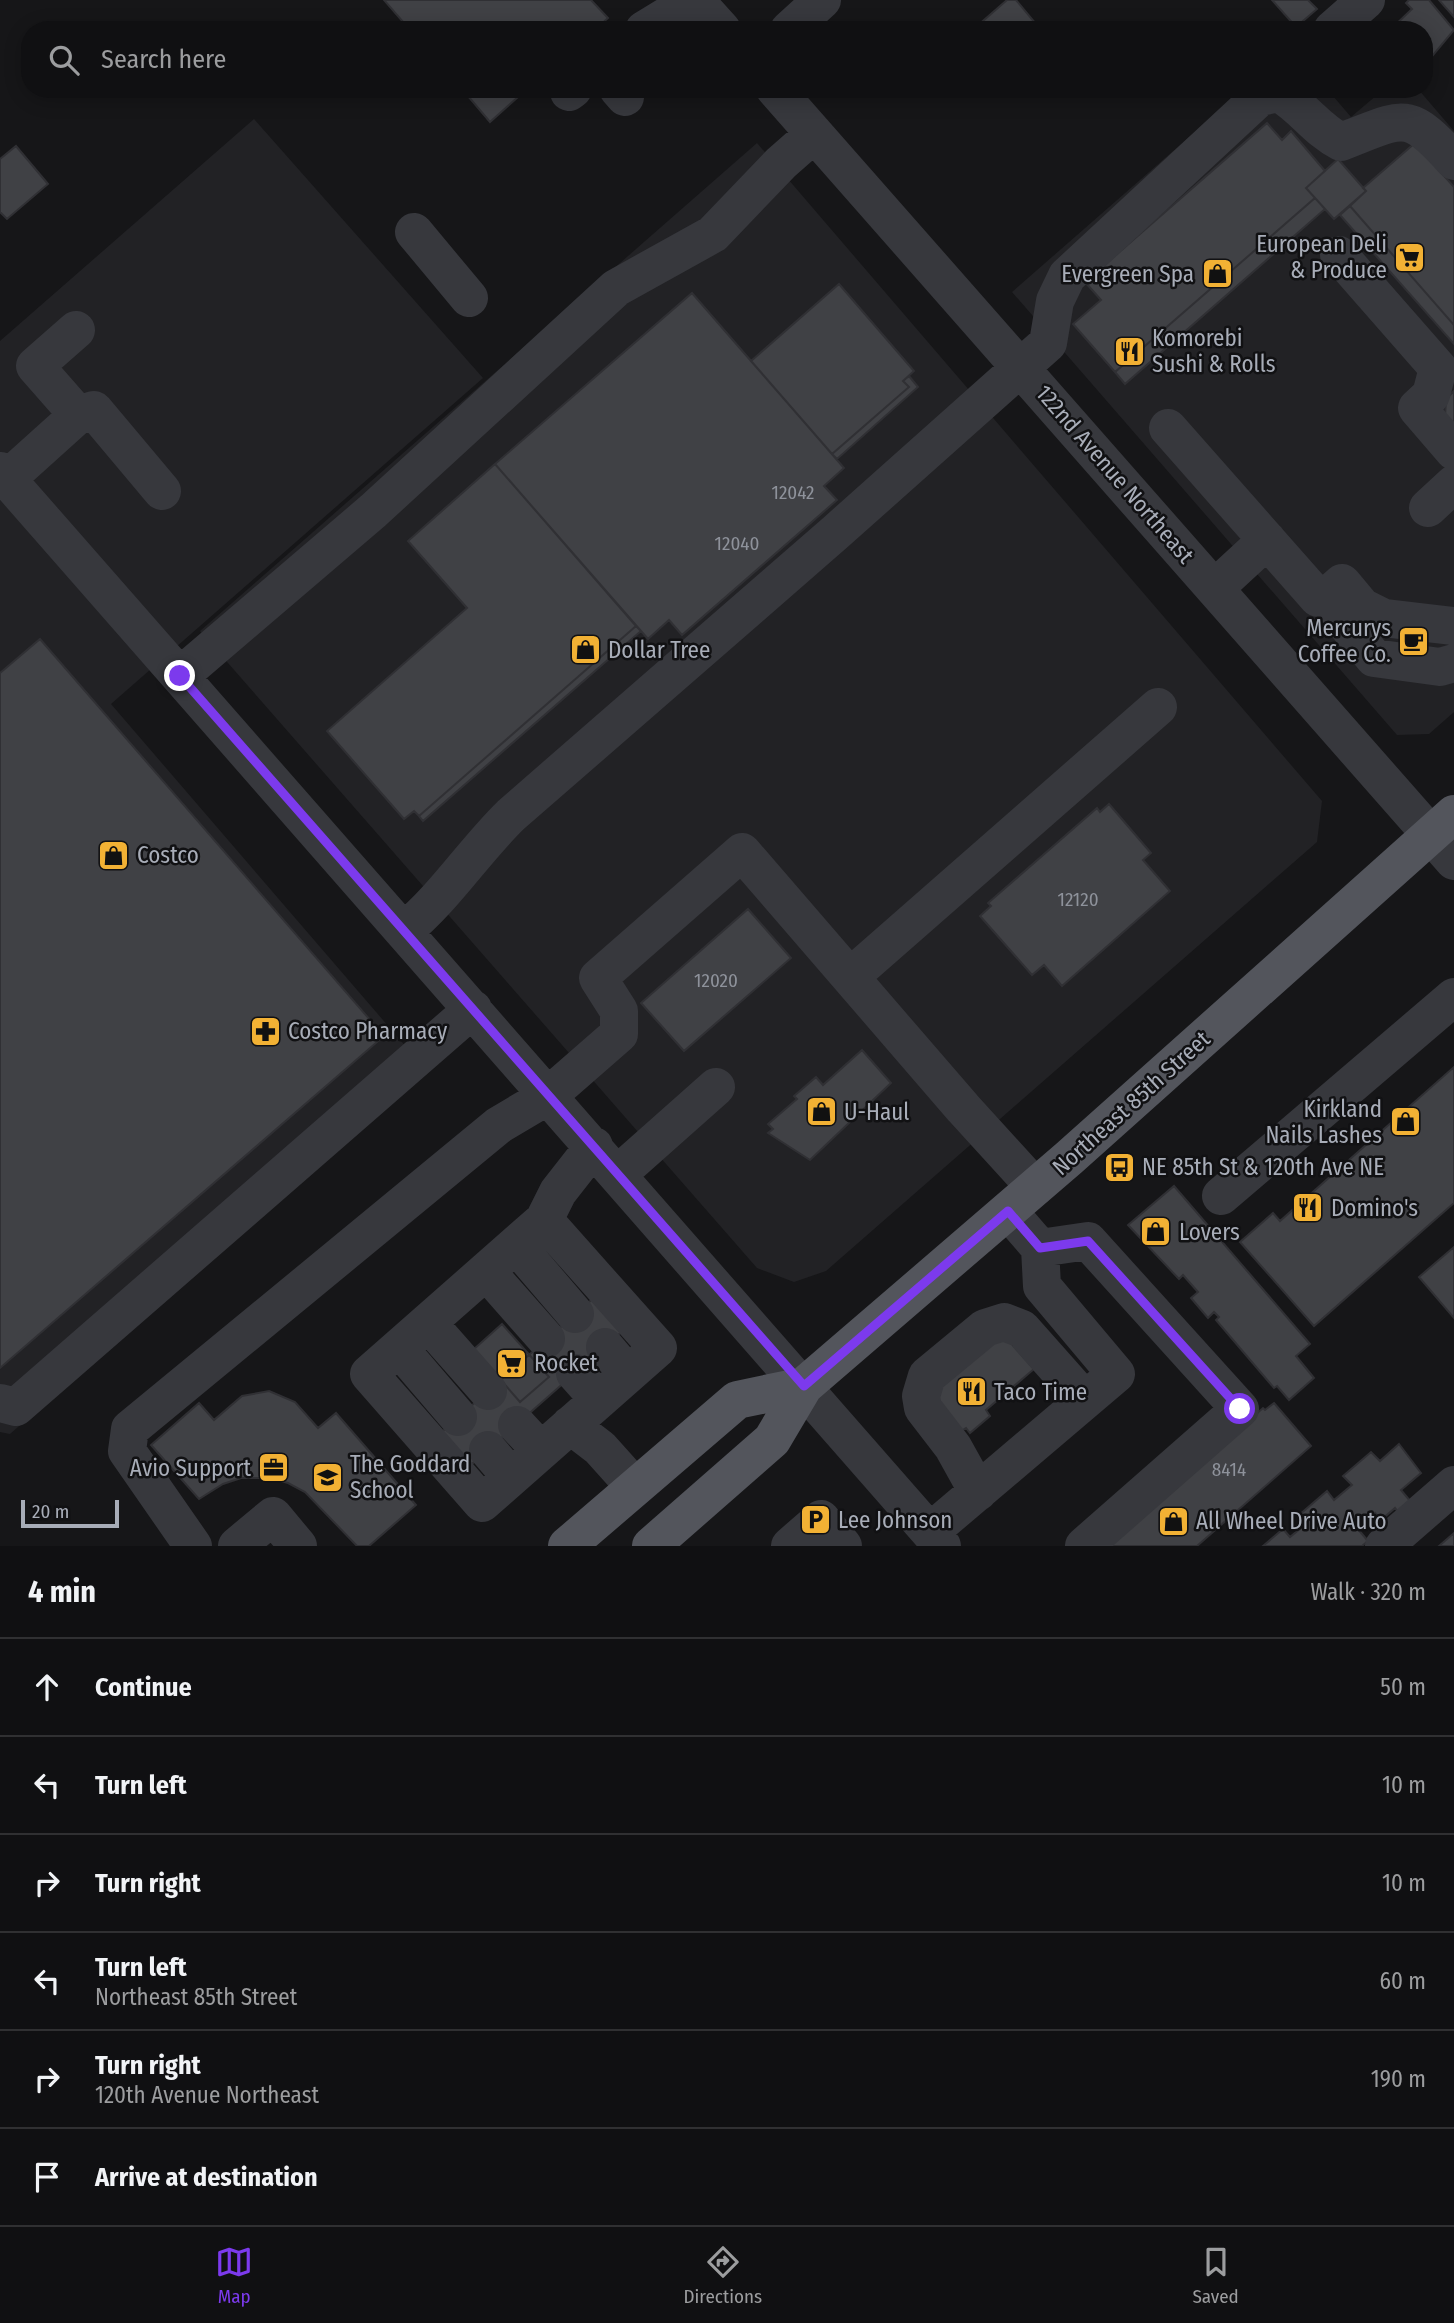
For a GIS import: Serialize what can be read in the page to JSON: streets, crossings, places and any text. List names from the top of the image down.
{
  "streets": {
    "main road": ["Northeast 85th Street"],
    "street": ["122nd Avenue Northeast"]
  },
  "crossings": [
    ["122nd Avenue Northeast", "Northeast 85th Street"]
  ],
  "places": {
    "supermarket": ["European Deli & Produce", "Rocket"],
    "shop": [
      "Evergreen Spa",
      "Dollar Tree",
      "Costco",
      "U-Haul",
      "Kirkland Nails Lashes",
      "Lovers",
      "All Wheel Drive Auto"
    ],
    "restaurant": ["Komorebi Sushi & Rolls", "Domino's", "Taco Time"],
    "cafe": ["Mercurys Coffee Co."],
    "pharmacy": ["Costco Pharmacy"],
    "bus stop": ["NE 85th St & 120th Ave NE"],
    "office": ["Avio Support"],
    "school or university": ["The Goddard School"],
    "parking": ["Lee Johnson"]
  },
  "house_numbers": [
    "12042",
    "12040",
    "12120",
    "12020",
    "8414"
  ],
  "scale_bar": "20 m",
  "page": {
    "search": "Search here",
    "scale": "20 m",
    "heading": ["4 min", "Walk · 320 m"],
    "list": [
      ["Continue", "50 m"],
      ["Turn left", "10 m"],
      ["Turn right", "10 m"],
      ["Turn left", "Northeast 85th Street", "60 m"],
      ["Turn right", "120th Avenue Northeast", "190 m"],
      "Arrive at destination"
    ],
    "nav": ["Map", "Directions", "Saved"]
  }
}
